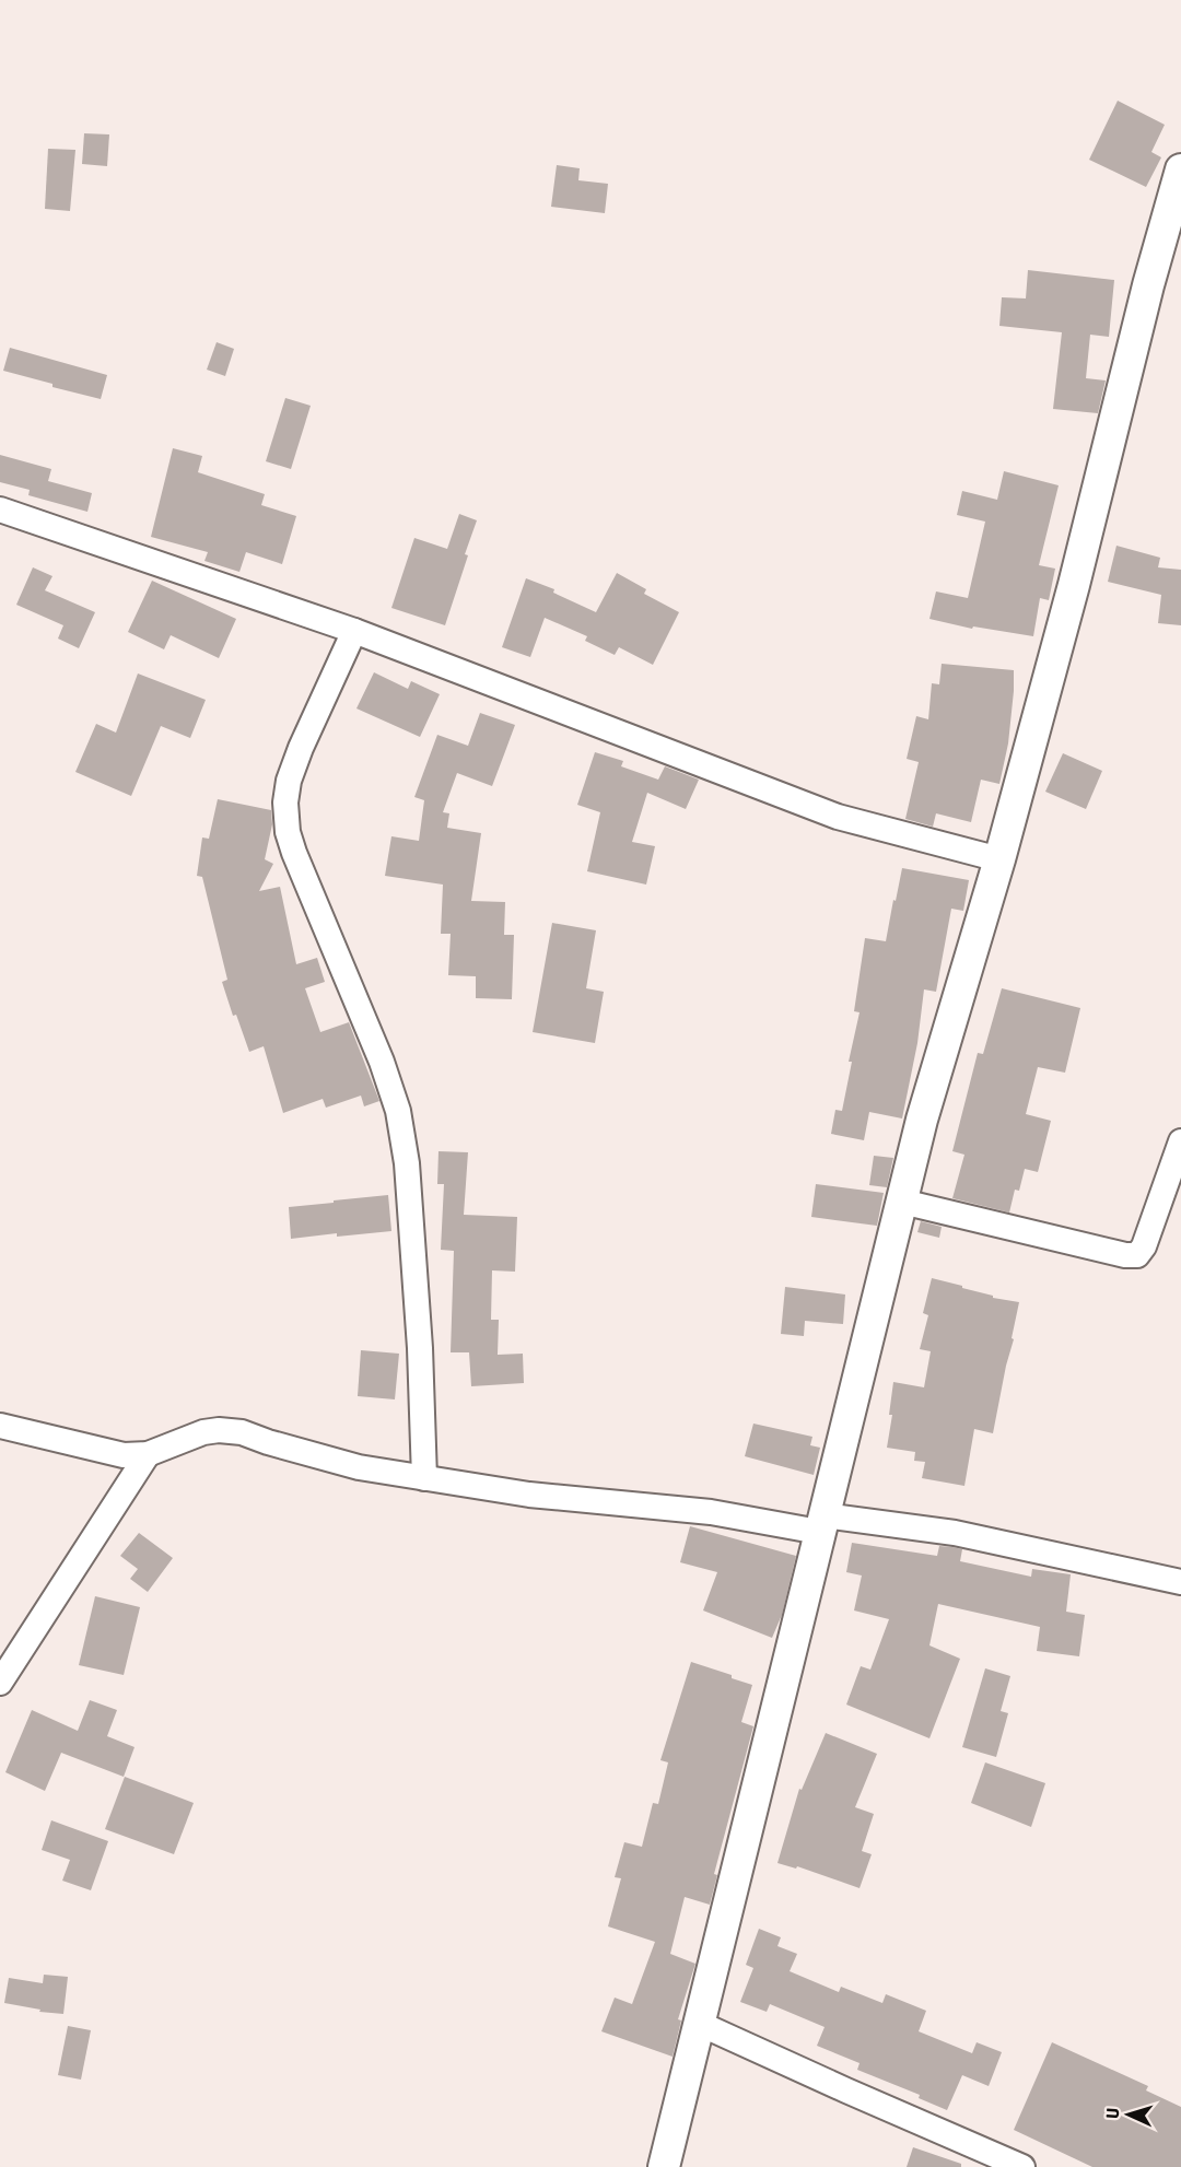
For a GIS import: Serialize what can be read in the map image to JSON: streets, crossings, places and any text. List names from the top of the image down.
{
  "north": "left"
}
